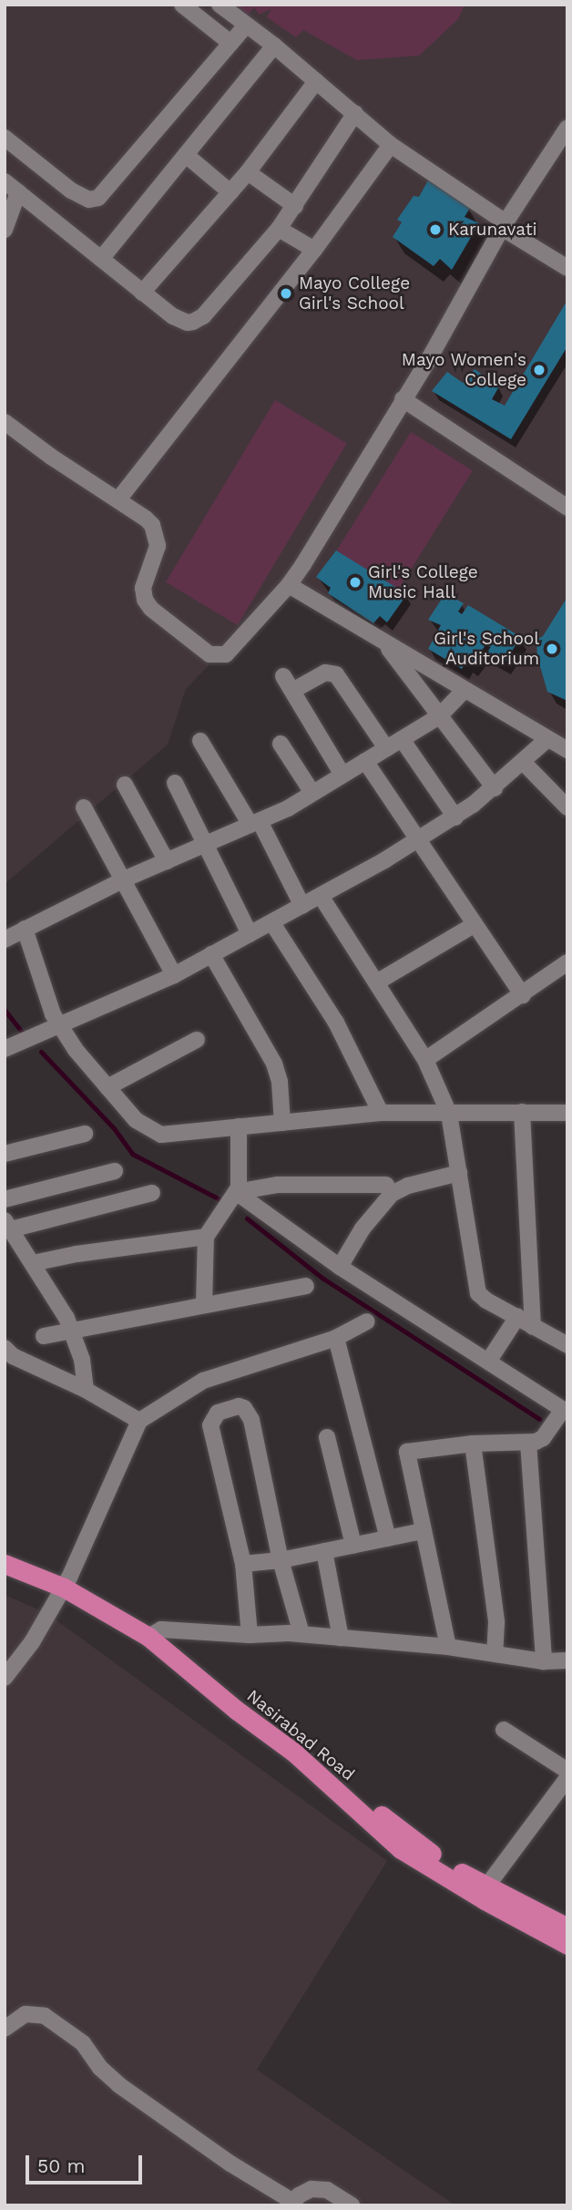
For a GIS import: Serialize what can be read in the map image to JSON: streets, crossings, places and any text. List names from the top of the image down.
{
  "streets": {
    "highway": ["Nasirabad Road"]
  },
  "places": [
    "Karunavati",
    "Mayo College Girl's School",
    "Mayo Women's College",
    "Girl's College Music Hall",
    "Girl's School Auditorium"
  ],
  "scale_bar": "50 m"
}
